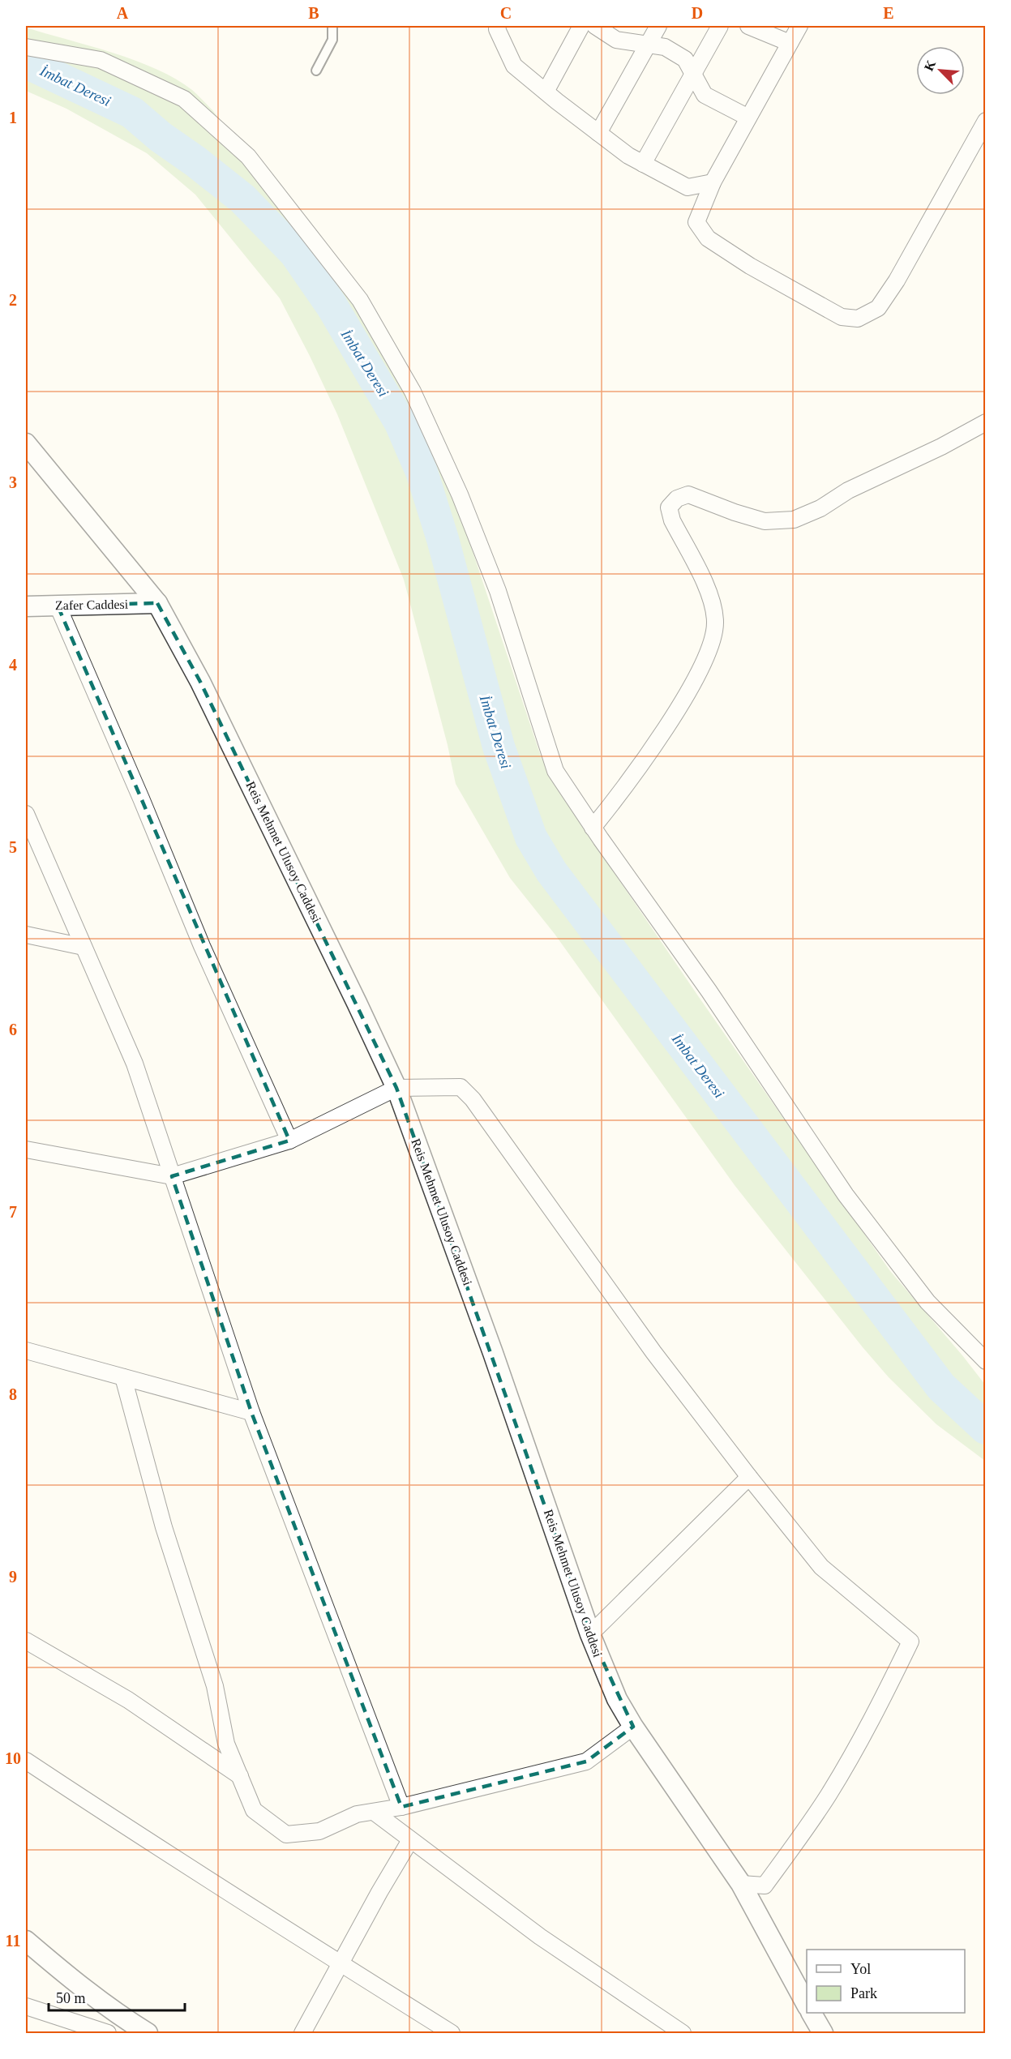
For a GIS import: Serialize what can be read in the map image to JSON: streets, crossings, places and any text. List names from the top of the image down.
{
  "streets": {
    "street": ["Zafer Caddesi", "Reis Mehmet Ulusoy Caddesi"]
  },
  "crossings": [
    ["Zafer Caddesi", "Reis Mehmet Ulusoy Caddesi"]
  ],
  "water": ["İmbat Deresi"],
  "legend": ["Yol", "Park"],
  "scale_bar": "50 m",
  "north": "top left",
  "grid": {
    "columns": [
      "A",
      "B",
      "C",
      "D",
      "E"
    ],
    "rows": [
      "1",
      "2",
      "3",
      "4",
      "5",
      "6",
      "7",
      "8",
      "9",
      "10",
      "11"
    ]
  }
}
